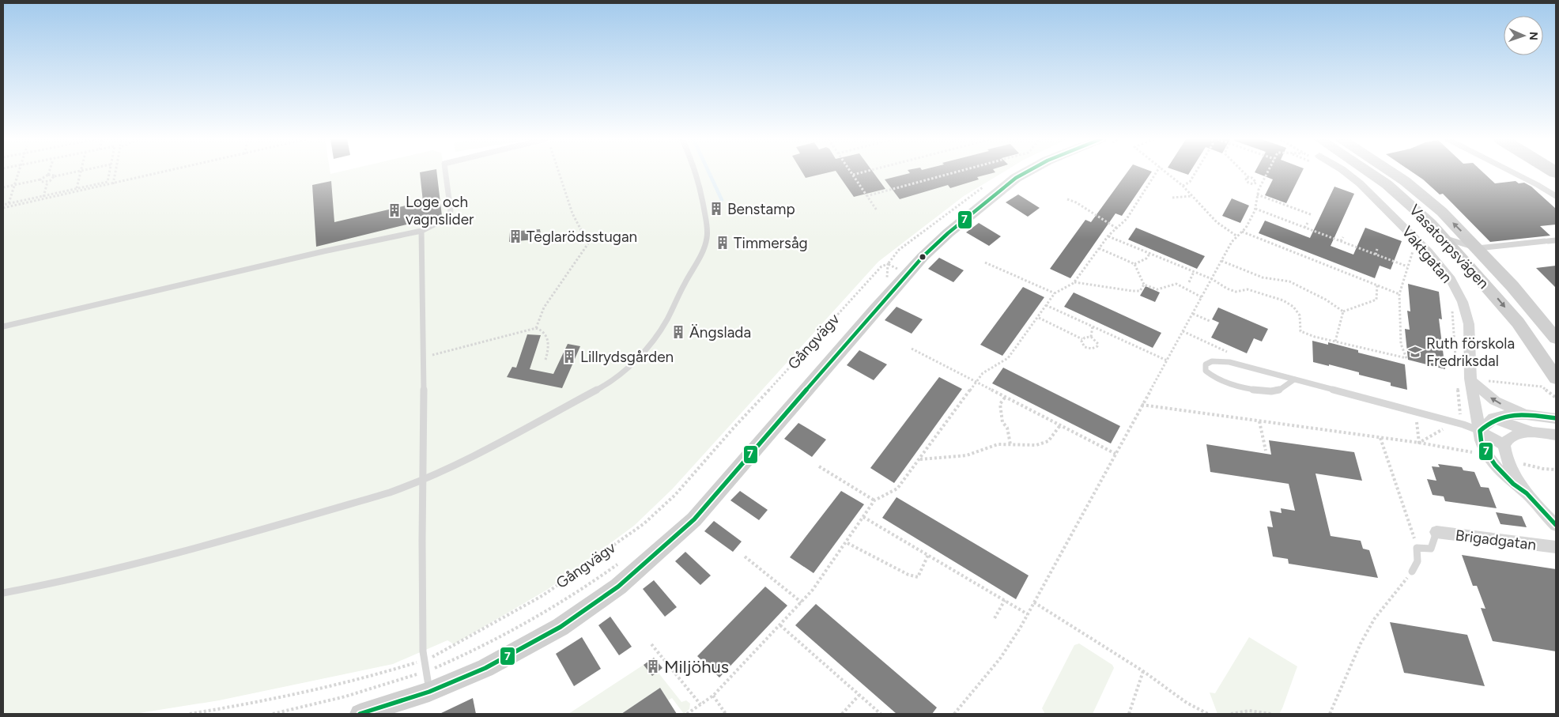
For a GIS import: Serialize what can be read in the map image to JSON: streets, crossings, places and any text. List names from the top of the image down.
{
  "streets": {
    "street": ["Vasatorpsvägen", "Vaktgatan", "Brigadgatan"],
    "path": ["Gångvägv"]
  },
  "places": {
    "building": [
      "Benstamp",
      "Loge och vagnslider",
      "Teglarödsstugan",
      "Timmersåg",
      "Ängslada",
      "Lillrydsgården",
      "Miljöhus"
    ],
    "school or university": ["Ruth förskola Fredriksdal"]
  },
  "lines": ["transit line 7"],
  "north": "right"
}
